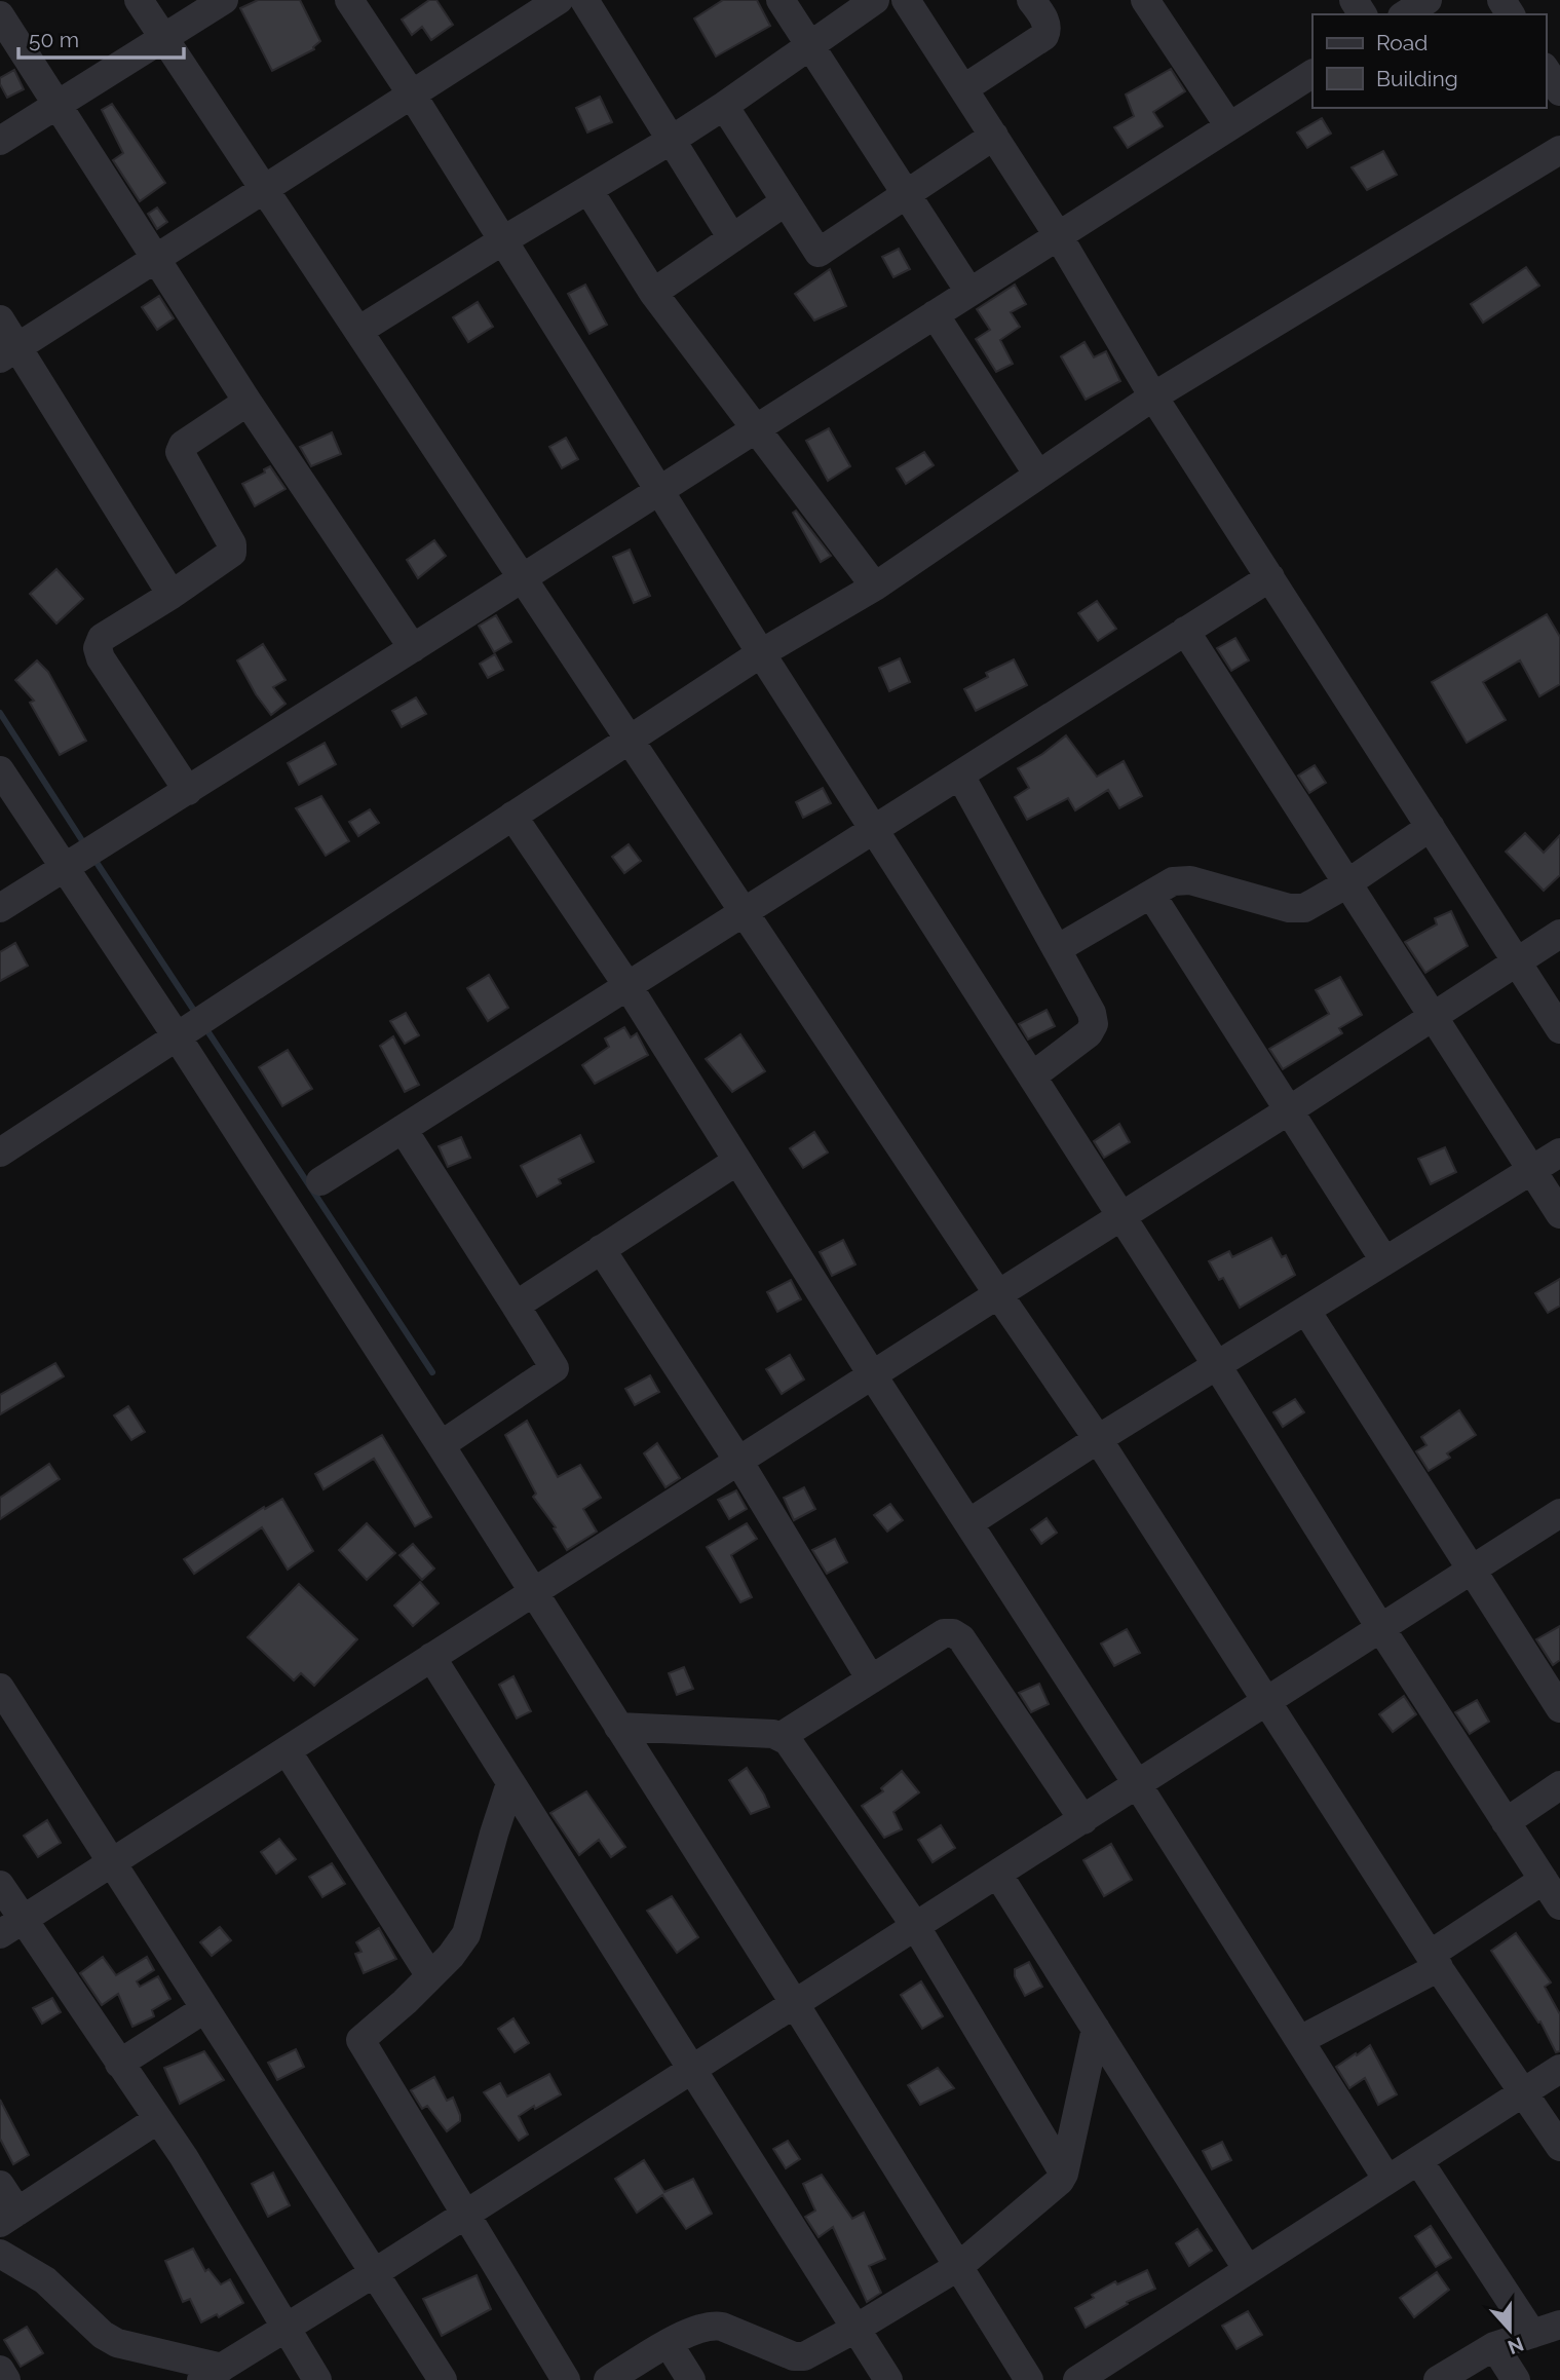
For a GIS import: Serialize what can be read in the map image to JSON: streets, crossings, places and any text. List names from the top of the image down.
{
  "legend": ["Road", "Building"],
  "scale_bar": "50 m",
  "north": "bottom"
}
